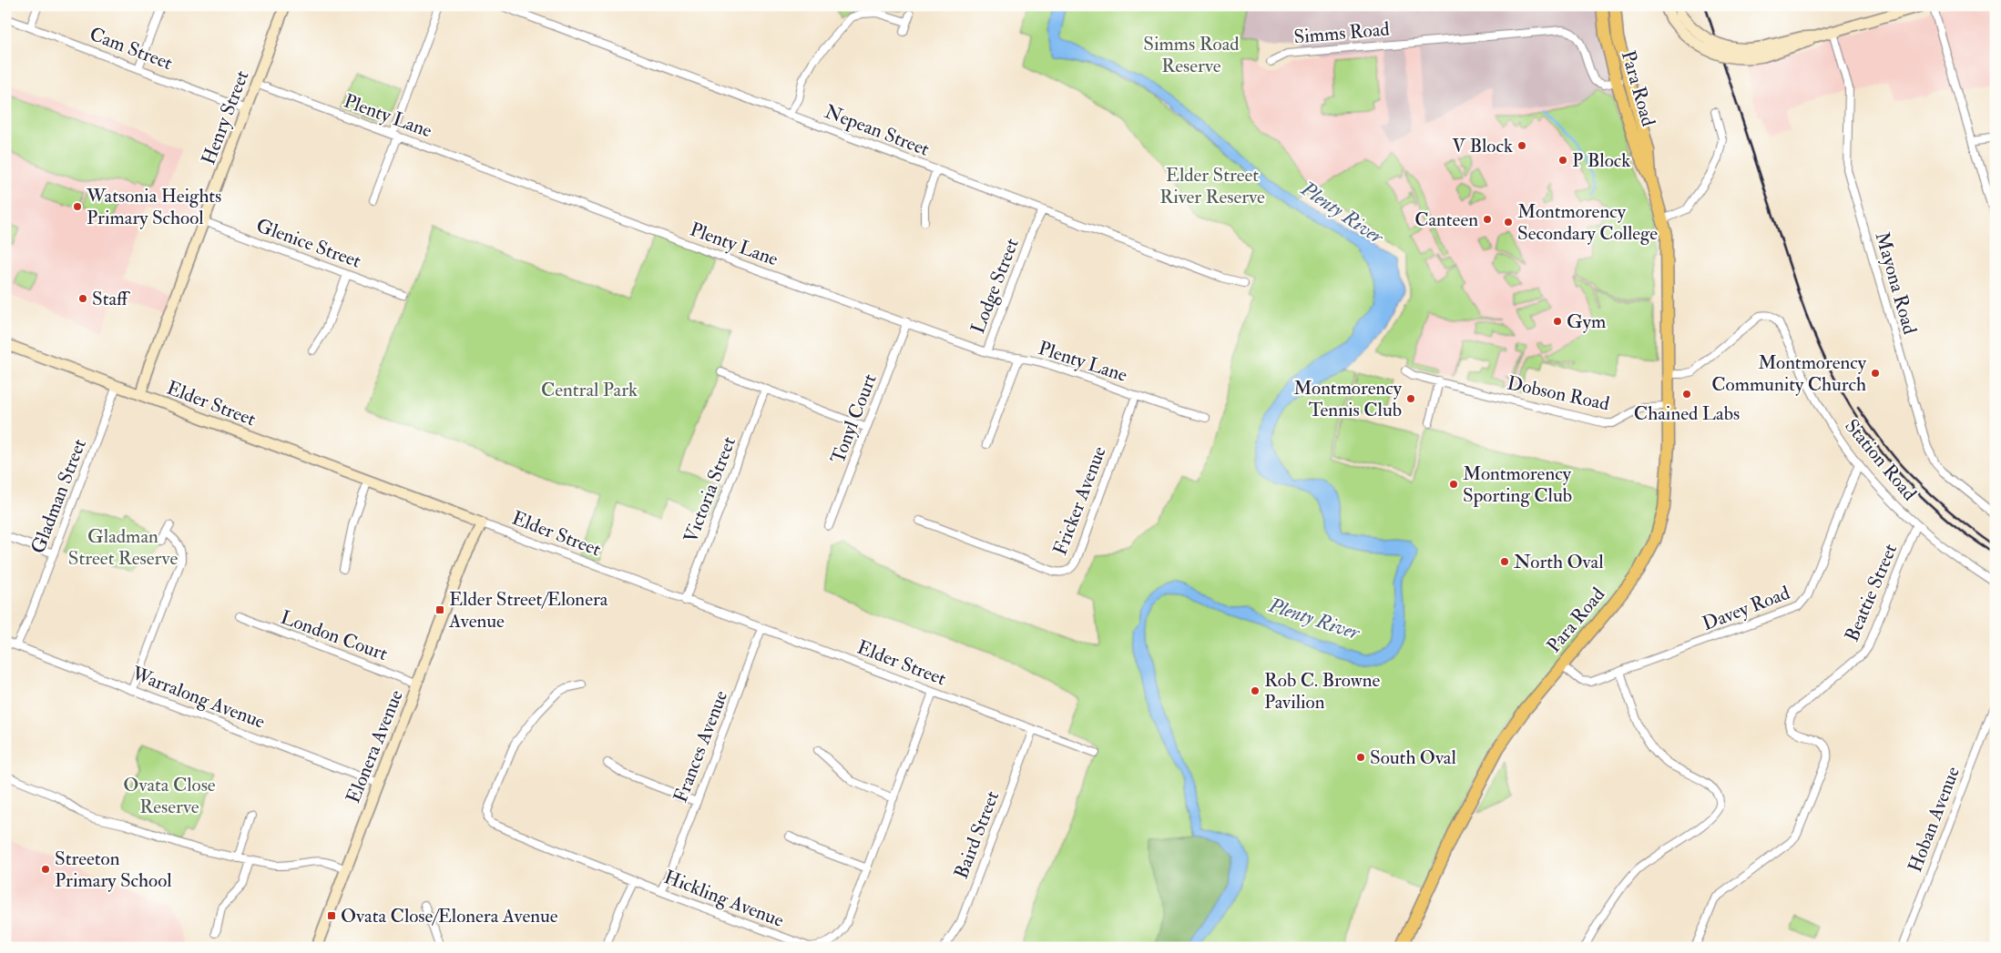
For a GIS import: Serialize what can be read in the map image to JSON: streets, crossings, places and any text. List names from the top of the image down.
{
  "streets": {
    "main road": ["Para Road"],
    "street": [
      "Simms Road",
      "Cam Street",
      "Plenty Lane",
      "Henry Street",
      "Nepean Street",
      "Glenice Street",
      "Mayona Road",
      "Lodge Street",
      "Dobson Road",
      "Elder Street",
      "Tonyl Court",
      "Station Road",
      "Victoria Street",
      "Gladman Street",
      "Fricker Avenue",
      "Beattie Street",
      "Davey Road",
      "London Court",
      "Warralong Avenue",
      "Elonera Avenue",
      "Frances Avenue",
      "Hoban Avenue",
      "Baird Street",
      "Hickling Avenue"
    ]
  },
  "crossings": [
    ["Simms Road", "Para Road"],
    ["Cam Street", "Henry Street"],
    ["Para Road", "Dobson Road"],
    ["Para Road", "Station Road"],
    ["Para Road", "Davey Road"],
    ["Plenty Lane", "Henry Street"],
    ["Plenty Lane", "Lodge Street"],
    ["Plenty Lane", "Tonyl Court"],
    ["Plenty Lane", "Fricker Avenue"],
    ["Henry Street", "Glenice Street"],
    ["Henry Street", "Elder Street"],
    ["Nepean Street", "Lodge Street"],
    ["Elder Street", "Victoria Street"],
    ["Elder Street", "Gladman Street"],
    ["Elder Street", "Elonera Avenue"],
    ["Elder Street", "Frances Avenue"],
    ["Elder Street", "Baird Street"],
    ["Elder Street", "Hickling Avenue"],
    ["Station Road", "Beattie Street"],
    ["Station Road", "Davey Road"],
    ["Gladman Street", "Warralong Avenue"],
    ["London Court", "Elonera Avenue"],
    ["Warralong Avenue", "Elonera Avenue"],
    ["Frances Avenue", "Hickling Avenue"]
  ],
  "water": ["Plenty River"],
  "parks": [
    "Simms Road Reserve",
    "Elder Street River Reserve",
    "Central Park",
    "Gladman Street Reserve",
    "Ovata Close Reserve"
  ],
  "places": {
    "other": [
      "V Block",
      "P Block",
      "Watsonia Heights Primary School",
      "Canteen",
      "Montmorency Secondary College",
      "Staff",
      "Gym",
      "Montmorency Community Church",
      "Chained Labs",
      "Montmorency Tennis Club",
      "Montmorency Sporting Club",
      "North Oval",
      "Rob C. Browne Pavilion",
      "South Oval",
      "Streeton Primary School"
    ],
    "transit": ["Elder Street/Elonera Avenue", "Ovata Close/Elonera Avenue"]
  }
}
